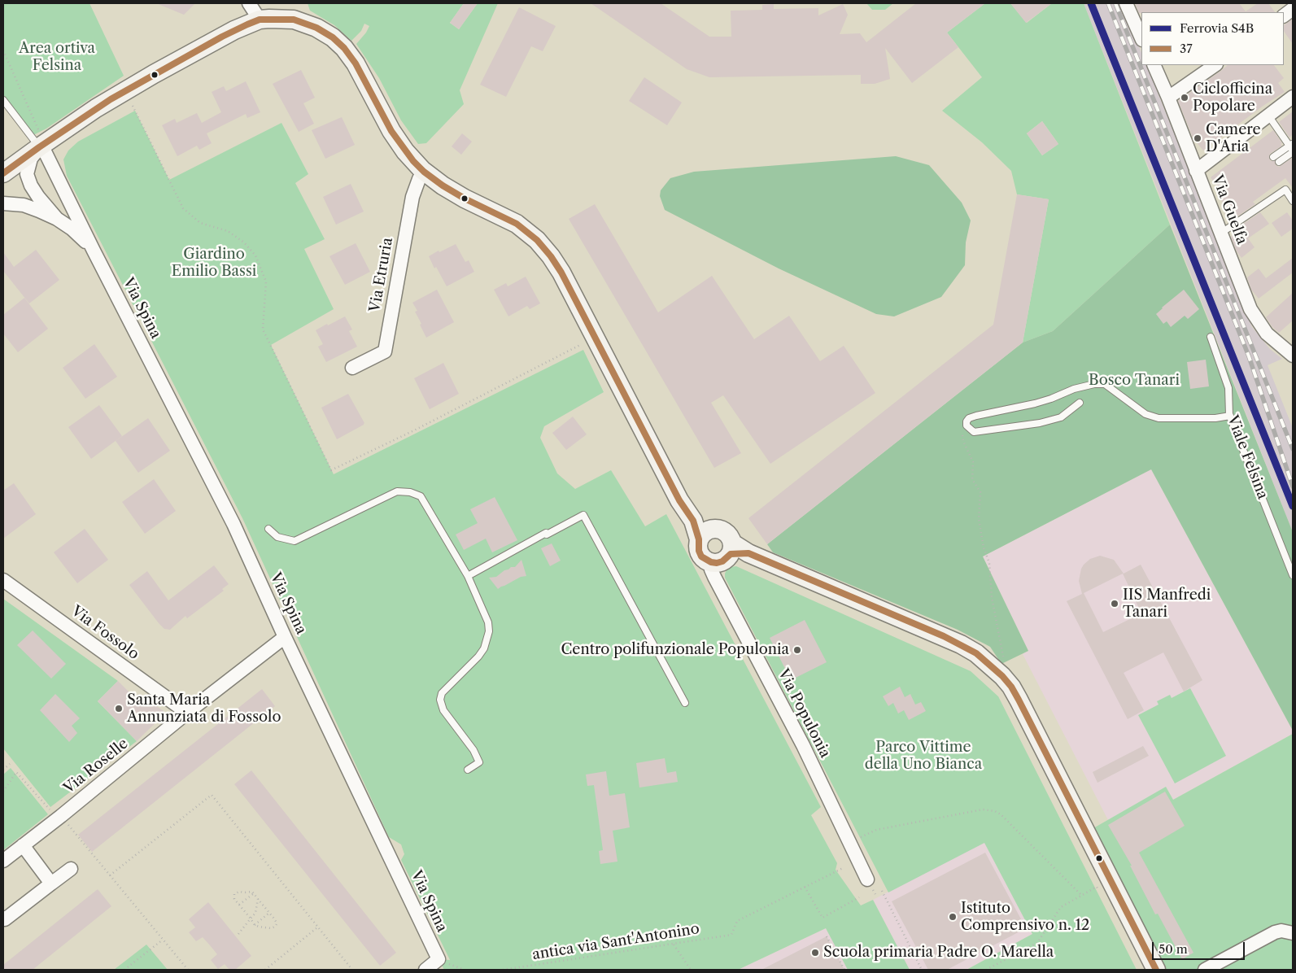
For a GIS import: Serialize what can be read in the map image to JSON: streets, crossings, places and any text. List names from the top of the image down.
{
  "streets": {
    "street": [
      "Via Guelfa",
      "Via Etruria",
      "Via Spina",
      "Via Fossolo",
      "Via Populonia",
      "Via Roselle"
    ],
    "lane": ["Viale Felsina"],
    "path": ["antica via Sant'Antonino"]
  },
  "crossings": [
    ["Via Spina", "Via Roselle"],
    ["Via Fossolo", "Via Roselle"]
  ],
  "parks": [
    "Area ortiva Felsina",
    "Giardino Emilio Bassi",
    "Bosco Tanari",
    "Parco Vittime della Uno Bianca"
  ],
  "places": [
    "Ciclofficina Popolare",
    "Camere D'Aria",
    "IIS Manfredi Tanari",
    "Centro polifunzionale Populonia",
    "Santa Maria Annunziata di Fossolo",
    "Istituto Comprensivo n. 12",
    "Scuola primaria Padre O. Marella"
  ],
  "lines": ["rail line S4B", "transit line 37"],
  "legend": ["Ferrovia S4B", "37"],
  "scale_bar": "50 m"
}
